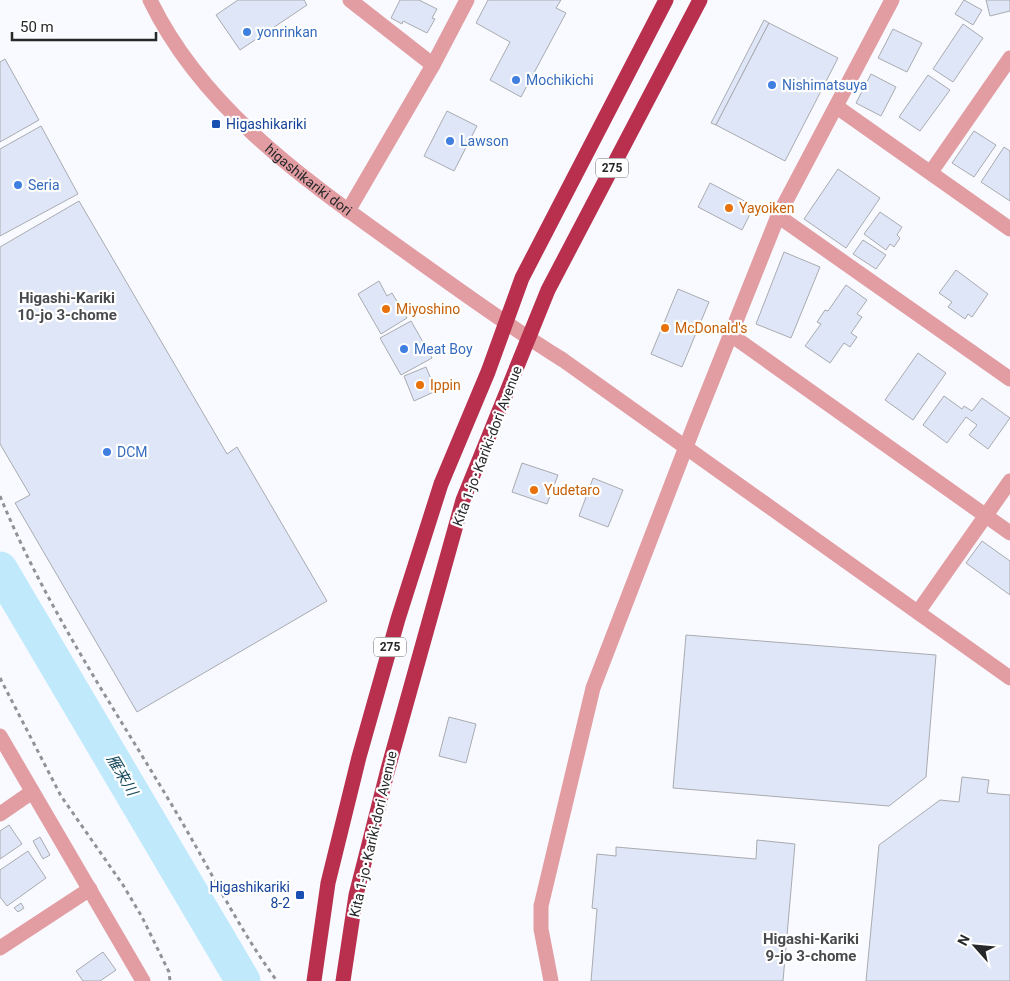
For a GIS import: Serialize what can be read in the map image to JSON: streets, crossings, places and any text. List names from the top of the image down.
{
  "streets": {
    "highway": ["275", "Kita 1-jo･Kariki-dori Avenue"],
    "street": ["higashikariki dori"]
  },
  "crossings": [
    ["higashikariki dori", "Kita 1-jo･Kariki-dori Avenue"]
  ],
  "districts": ["Higashi-Kariki 10-jo 3-chome", "Higashi-Kariki 9-jo 3-chome"],
  "water": ["雁来川"],
  "places": {
    "other": [
      "yonrinkan",
      "Mochikichi",
      "Nishimatsuya",
      "Lawson",
      "Seria",
      "Yayoiken",
      "Miyoshino",
      "McDonald's",
      "Meat Boy",
      "Ippin",
      "DCM",
      "Yudetaro"
    ],
    "transit": ["Higashikariki", "Higashikariki 8-2"]
  },
  "scale_bar": "50 m",
  "north": "top left"
}
